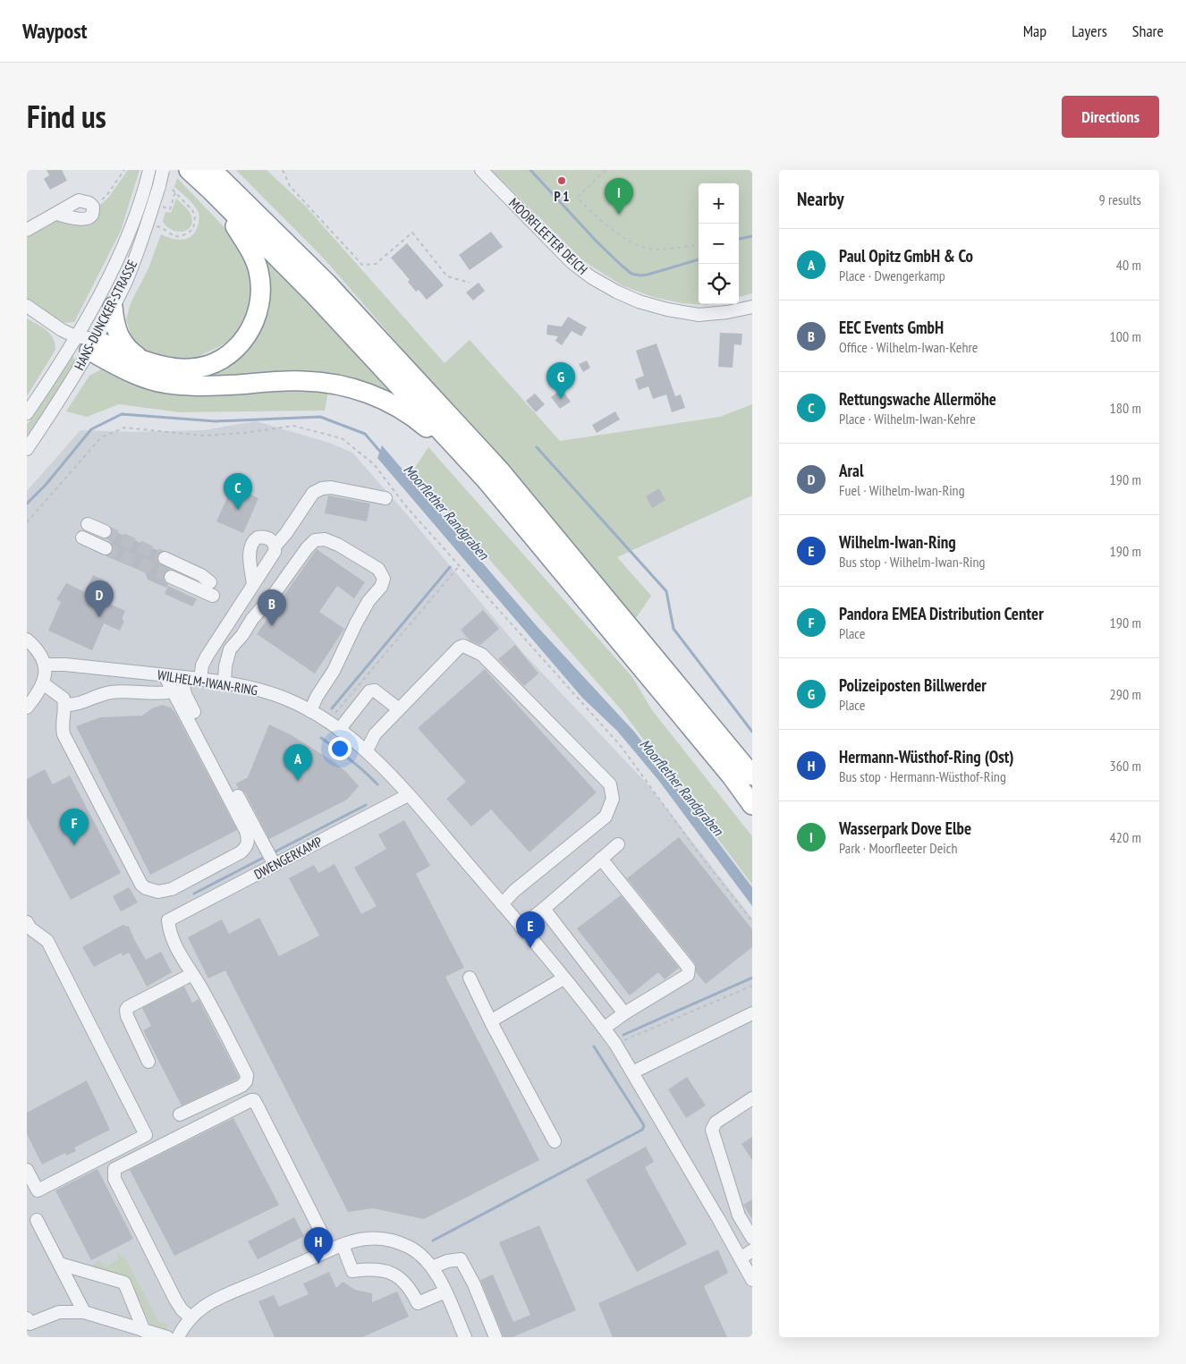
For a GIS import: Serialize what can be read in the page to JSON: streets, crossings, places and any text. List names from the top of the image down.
{
  "streets": {
    "street": [
      "MOORFLEETER DEICH",
      "HANS-DUNCKER-STRASSE",
      "WILHELM-IWAN-RING",
      "DWENGERKAMP"
    ]
  },
  "crossings": [
    ["WILHELM-IWAN-RING", "DWENGERKAMP"]
  ],
  "water": ["Moorflether Randgraben"],
  "places": ["P 1"],
  "page": {
    "header": "Waypost",
    "nav": ["Map", "Layers", "Share"],
    "title": "Find us",
    "buttons": "Directions",
    "heading": ["Nearby", "9 results"],
    "pins": [
      "I",
      "G",
      "C",
      "D",
      "B",
      "A",
      "F",
      "E",
      "H"
    ],
    "map_buttons": ["+", "−"],
    "list": [
      {
        "mark": "A",
        "name": "Paul Opitz GmbH & Co",
        "note": "Place · Dwengerkamp",
        "value": "40 m"
      },
      {
        "mark": "B",
        "name": "EEC Events GmbH",
        "note": "Office · Wilhelm-Iwan-Kehre",
        "value": "100 m"
      },
      {
        "mark": "C",
        "name": "Rettungswache Allermöhe",
        "note": "Place · Wilhelm-Iwan-Kehre",
        "value": "180 m"
      },
      {
        "mark": "D",
        "name": "Aral",
        "note": "Fuel · Wilhelm-Iwan-Ring",
        "value": "190 m"
      },
      {
        "mark": "E",
        "name": "Wilhelm-Iwan-Ring",
        "note": "Bus stop · Wilhelm-Iwan-Ring",
        "value": "190 m"
      },
      {
        "mark": "F",
        "name": "Pandora EMEA Distribution Center",
        "note": "Place",
        "value": "190 m"
      },
      {
        "mark": "G",
        "name": "Polizeiposten Billwerder",
        "note": "Place",
        "value": "290 m"
      },
      {
        "mark": "H",
        "name": "Hermann-Wüsthof-Ring (Ost)",
        "note": "Bus stop · Hermann-Wüsthof-Ring",
        "value": "360 m"
      },
      {
        "mark": "I",
        "name": "Wasserpark Dove Elbe",
        "note": "Park · Moorfleeter Deich",
        "value": "420 m"
      }
    ]
  }
}
